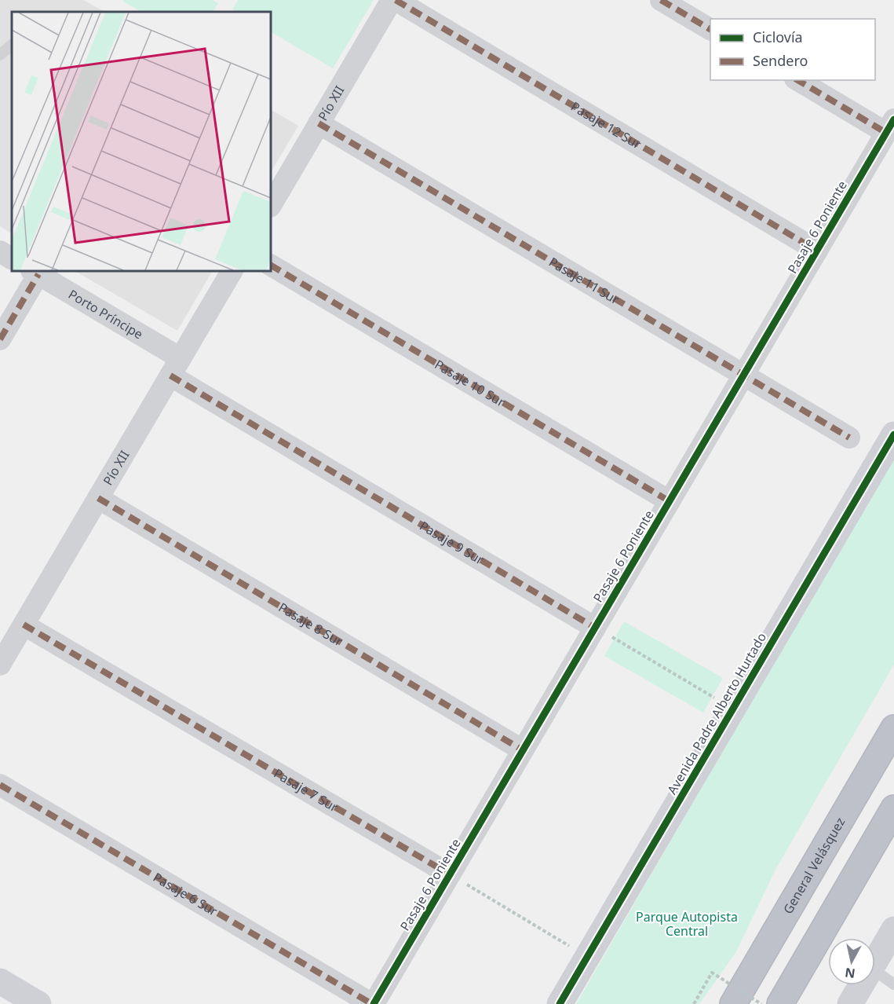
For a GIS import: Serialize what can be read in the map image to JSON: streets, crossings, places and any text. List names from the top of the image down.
{
  "streets": {
    "highway": ["General Velásquez"],
    "street": [
      "Pío XII",
      "Pasaje 12 Sur",
      "Pasaje 6 Poniente",
      "Pasaje 11 Sur",
      "Porto Príncipe",
      "Pasaje 10 Sur",
      "Pasaje 9 Sur",
      "Pasaje 8 Sur",
      "Avenida Padre Alberto Hurtado",
      "Pasaje 7 Sur",
      "Pasaje 6 Sur"
    ]
  },
  "crossings": [
    ["Pío XII", "Pasaje 11 Sur"],
    ["Pío XII", "Porto Príncipe"],
    ["Pío XII", "Pasaje 9 Sur"],
    ["Pío XII", "Pasaje 8 Sur"],
    ["Pío XII", "Pasaje 7 Sur"],
    ["Pasaje 12 Sur", "Pasaje 6 Poniente"],
    ["Pasaje 6 Poniente", "Pasaje 11 Sur"],
    ["Pasaje 6 Poniente", "Pasaje 10 Sur"],
    ["Pasaje 6 Poniente", "Pasaje 9 Sur"],
    ["Pasaje 6 Poniente", "Pasaje 8 Sur"],
    ["Pasaje 6 Poniente", "Pasaje 7 Sur"],
    ["Pasaje 6 Poniente", "Pasaje 6 Sur"],
    ["Porto Príncipe", "Pasaje 9 Sur"]
  ],
  "parks": ["Parque Autopista Central"],
  "legend": ["Ciclovía", "Sendero"],
  "north": "bottom"
}
